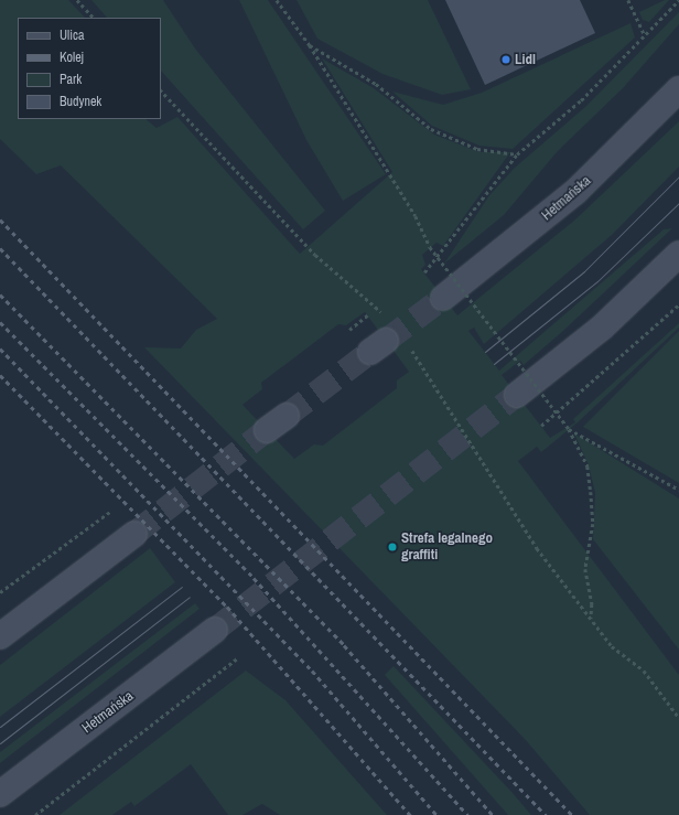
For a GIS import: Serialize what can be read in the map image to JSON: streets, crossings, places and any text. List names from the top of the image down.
{
  "streets": {
    "main road": ["Hetmańska"]
  },
  "places": ["Lidl", "Strefa legalnego graffiti"],
  "legend": [
    "Ulica",
    "Kolej",
    "Park",
    "Budynek"
  ]
}
